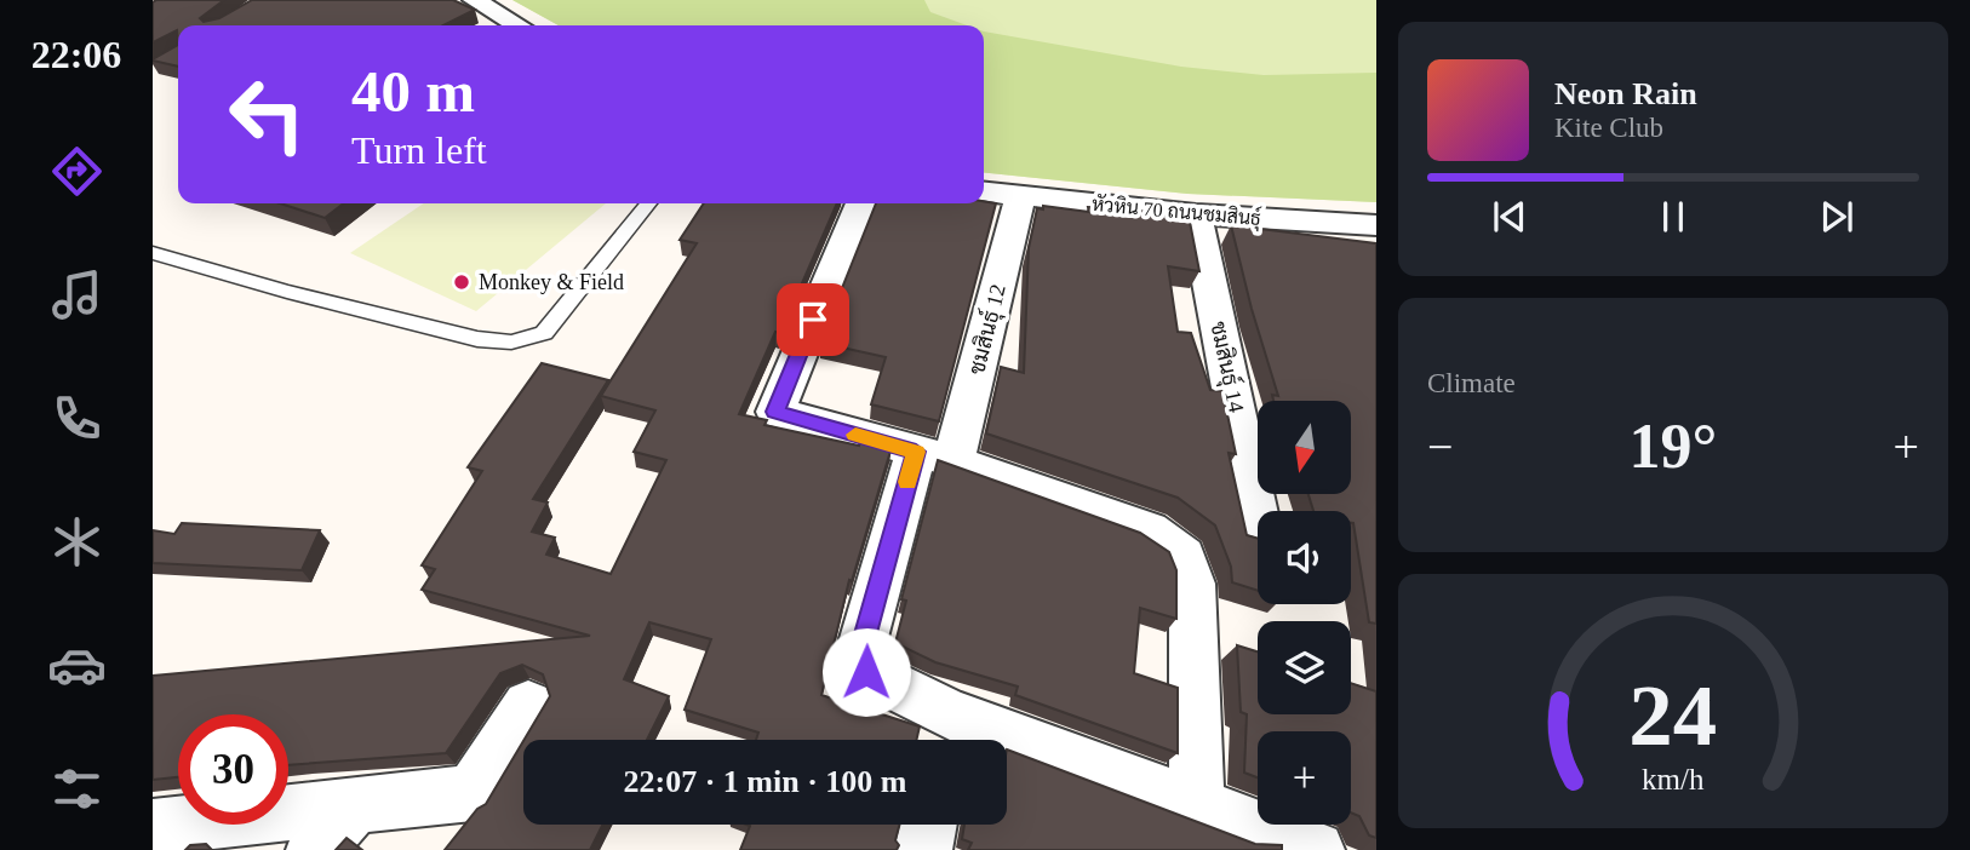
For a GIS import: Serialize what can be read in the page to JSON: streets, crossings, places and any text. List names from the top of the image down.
{
  "streets": {
    "street": ["หัวหิน 70 ถนนชมสินธุ์", "ชมสินธุ์ 12", "ชมสินธุ์ 14"]
  },
  "crossings": [
    ["หัวหิน 70 ถนนชมสินธุ์", "ชมสินธุ์ 12"],
    ["หัวหิน 70 ถนนชมสินธุ์", "ชมสินธุ์ 14"]
  ],
  "places": ["Monkey & Field"],
  "north": "bottom",
  "page": {
    "tabs": "22:06",
    "turn": ["40 m", "Turn left"],
    "song": ["Neon Rain", "Kite Club"],
    "tile": "Climate",
    "map_buttons": "+",
    "heat": ["−", "19°", "+"],
    "limit": "30",
    "trip": "22:07 · 1 min · 100 m",
    "gauge": ["24", "km/h"]
  }
}
